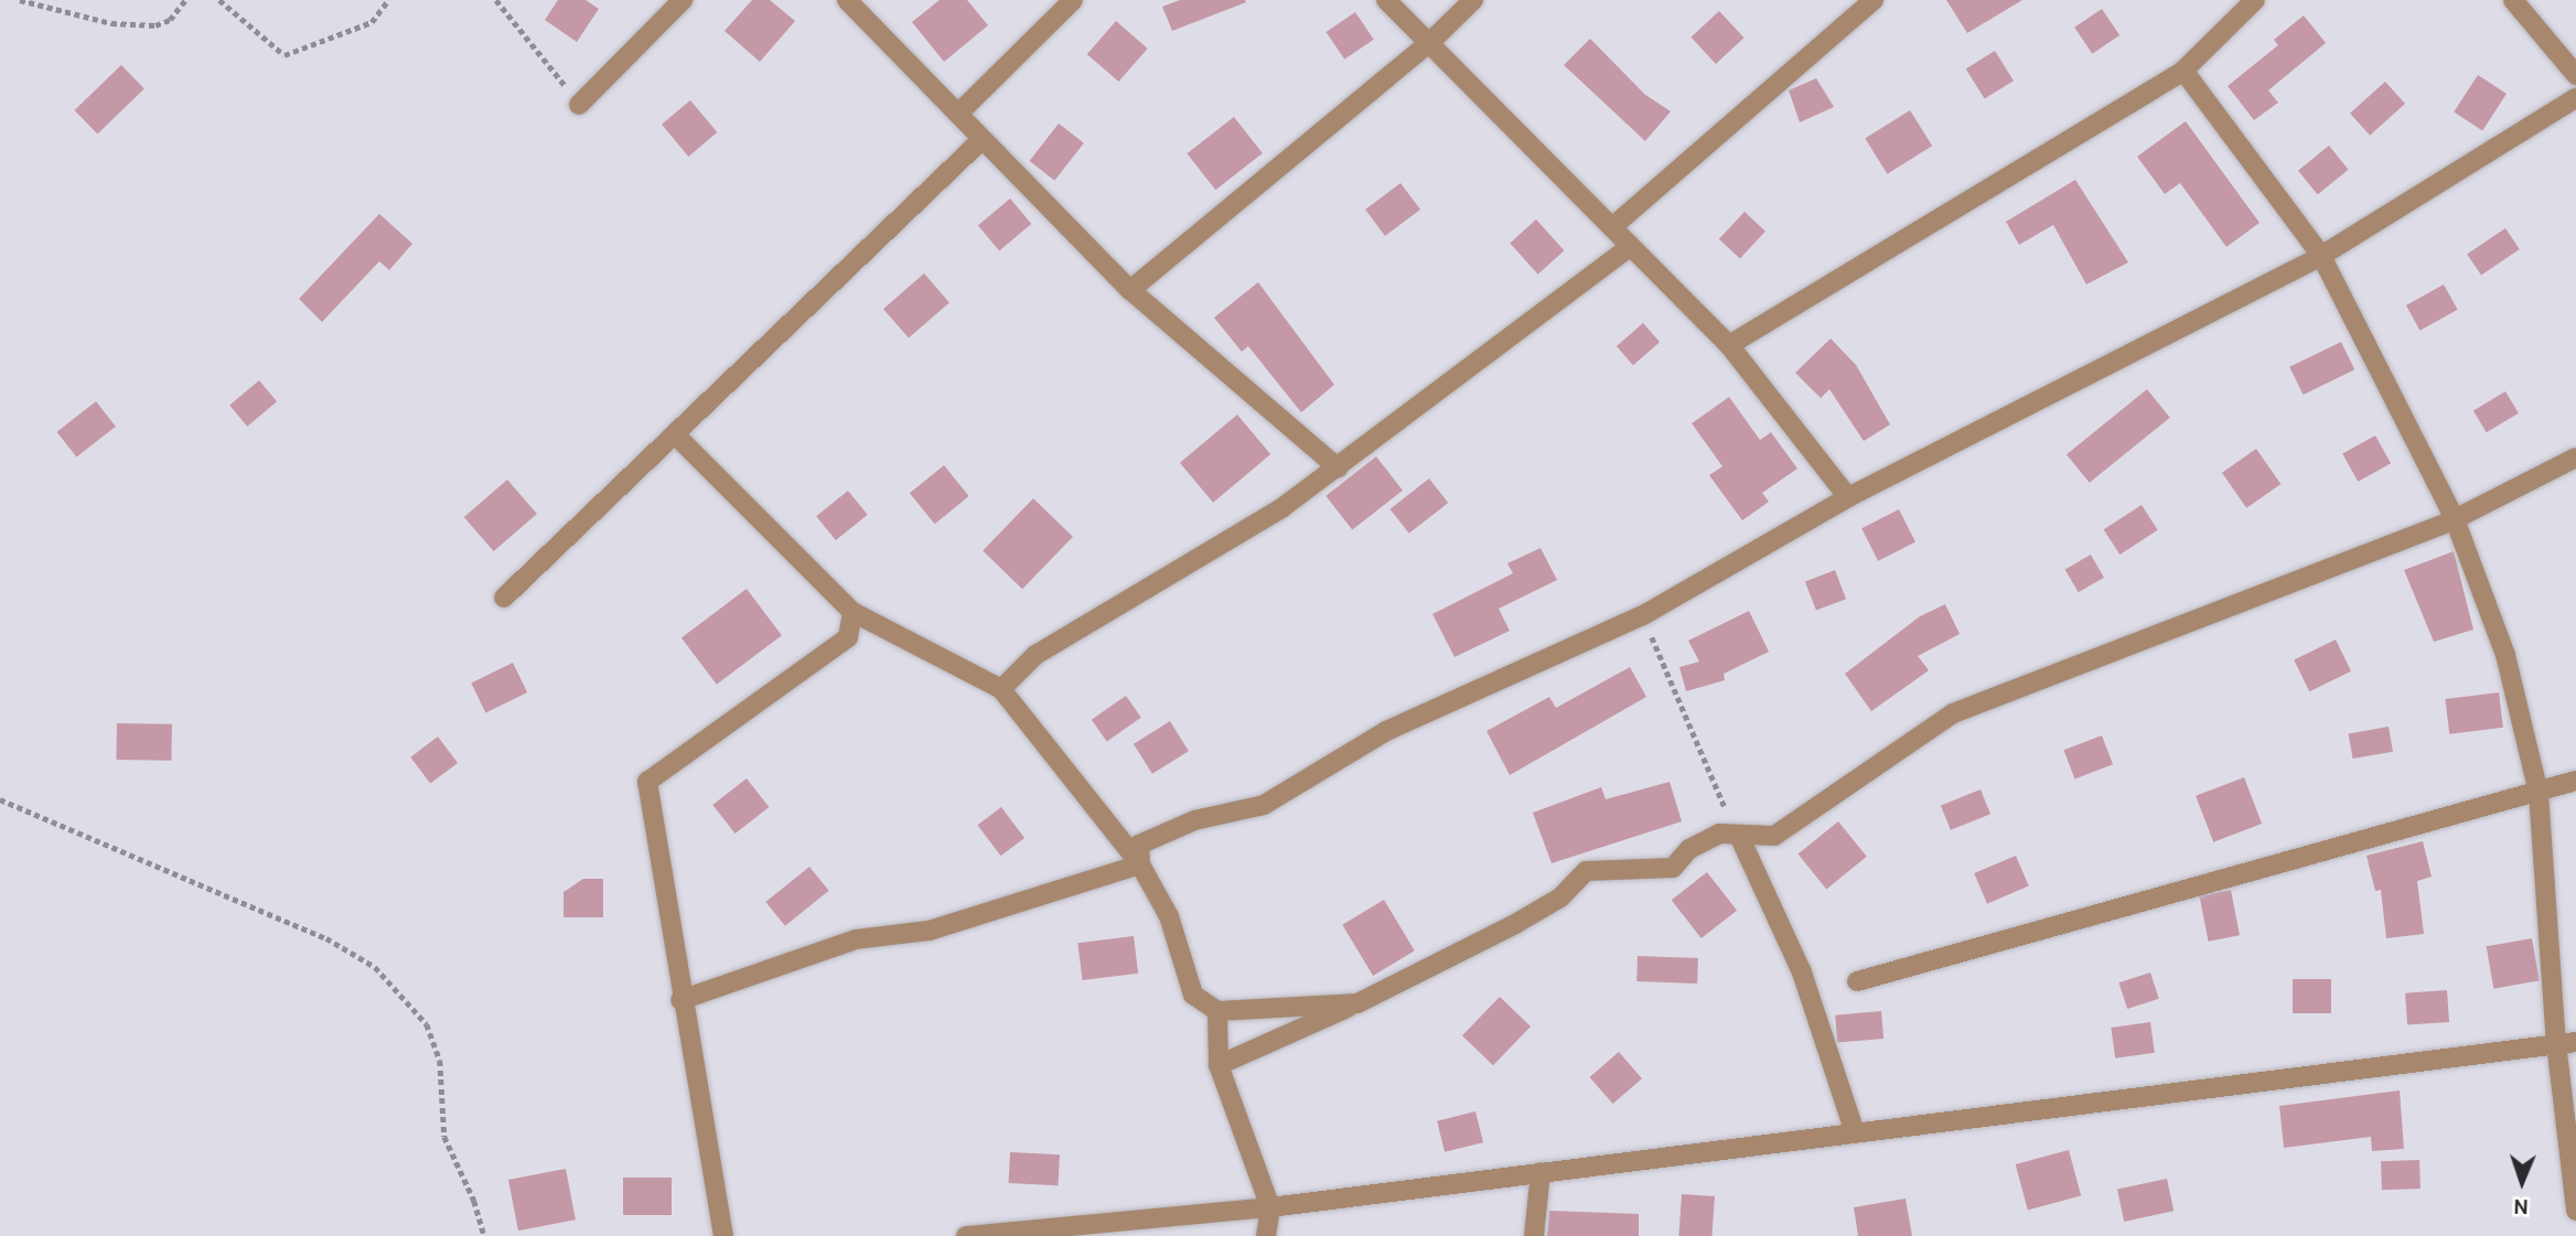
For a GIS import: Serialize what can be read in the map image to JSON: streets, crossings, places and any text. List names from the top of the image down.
{
  "north": "bottom"
}
